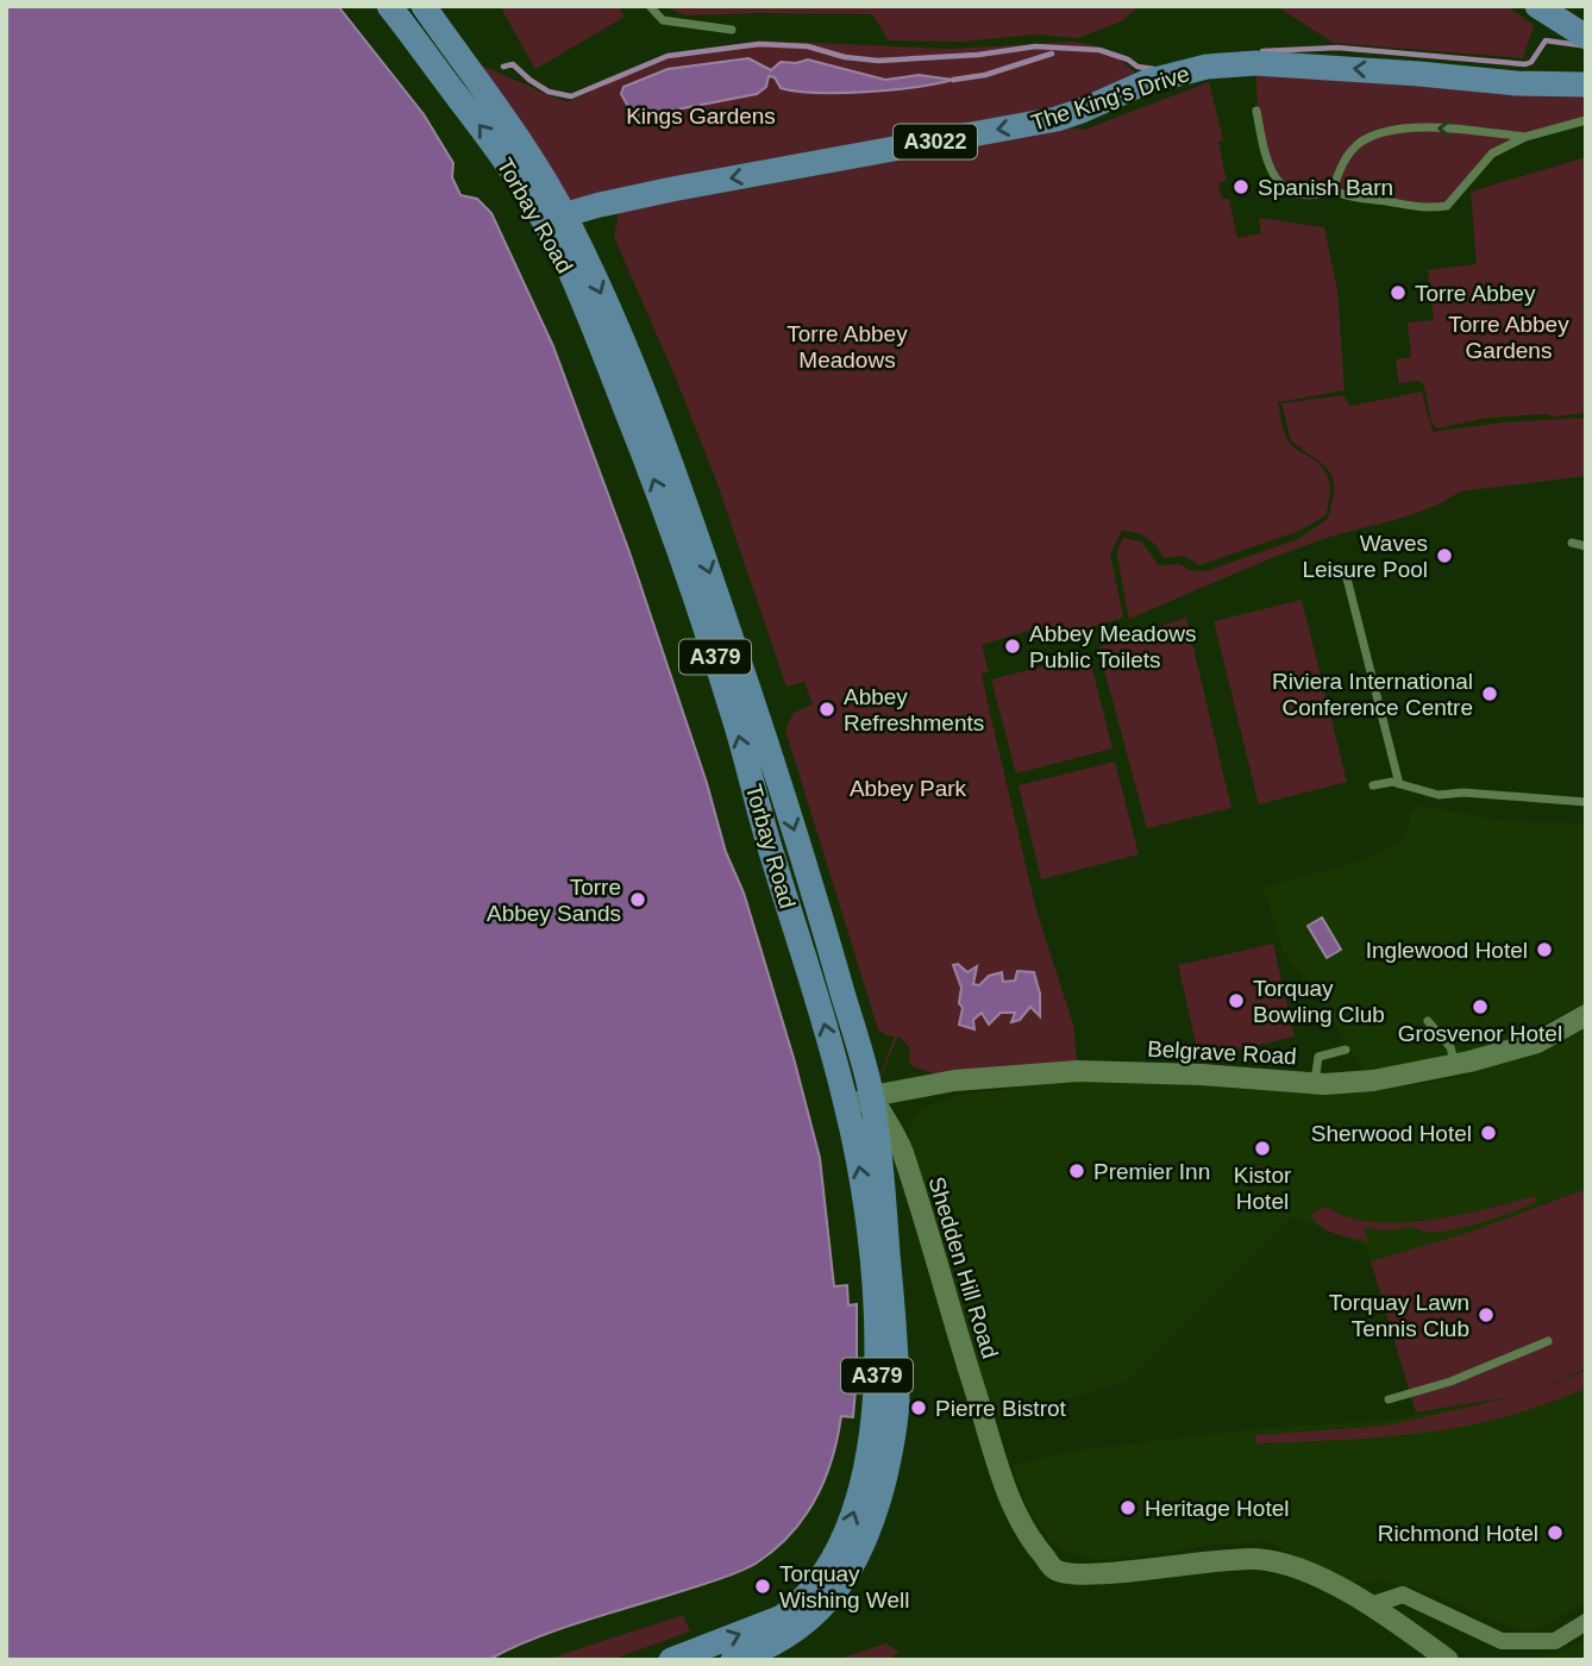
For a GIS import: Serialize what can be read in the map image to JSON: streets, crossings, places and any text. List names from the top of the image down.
{
  "streets": {
    "main road": [
      "The King's Drive",
      "A3022",
      "Torbay Road",
      "A379"
    ],
    "street": ["Belgrave Road", "Shedden Hill Road"]
  },
  "crossings": [
    ["The King's Drive", "Torbay Road"],
    ["Torbay Road", "Belgrave Road"],
    ["Torbay Road", "Shedden Hill Road"],
    ["Belgrave Road", "Shedden Hill Road"]
  ],
  "one_way": ["The King's Drive"],
  "parks": [
    "Kings Gardens",
    "Torre Abbey Gardens",
    "Torre Abbey Meadows",
    "Abbey Park"
  ],
  "places": [
    "Spanish Barn",
    "Torre Abbey",
    "Waves Leisure Pool",
    "Abbey Meadows Public Toilets",
    "Riviera International Conference Centre",
    "Abbey Refreshments",
    "Torre Abbey Sands",
    "Inglewood Hotel",
    "Torquay Bowling Club",
    "Grosvenor Hotel",
    "Sherwood Hotel",
    "Kistor Hotel",
    "Premier Inn",
    "Torquay Lawn Tennis Club",
    "Pierre Bistrot",
    "Heritage Hotel",
    "Richmond Hotel",
    "Torquay Wishing Well"
  ]
}
